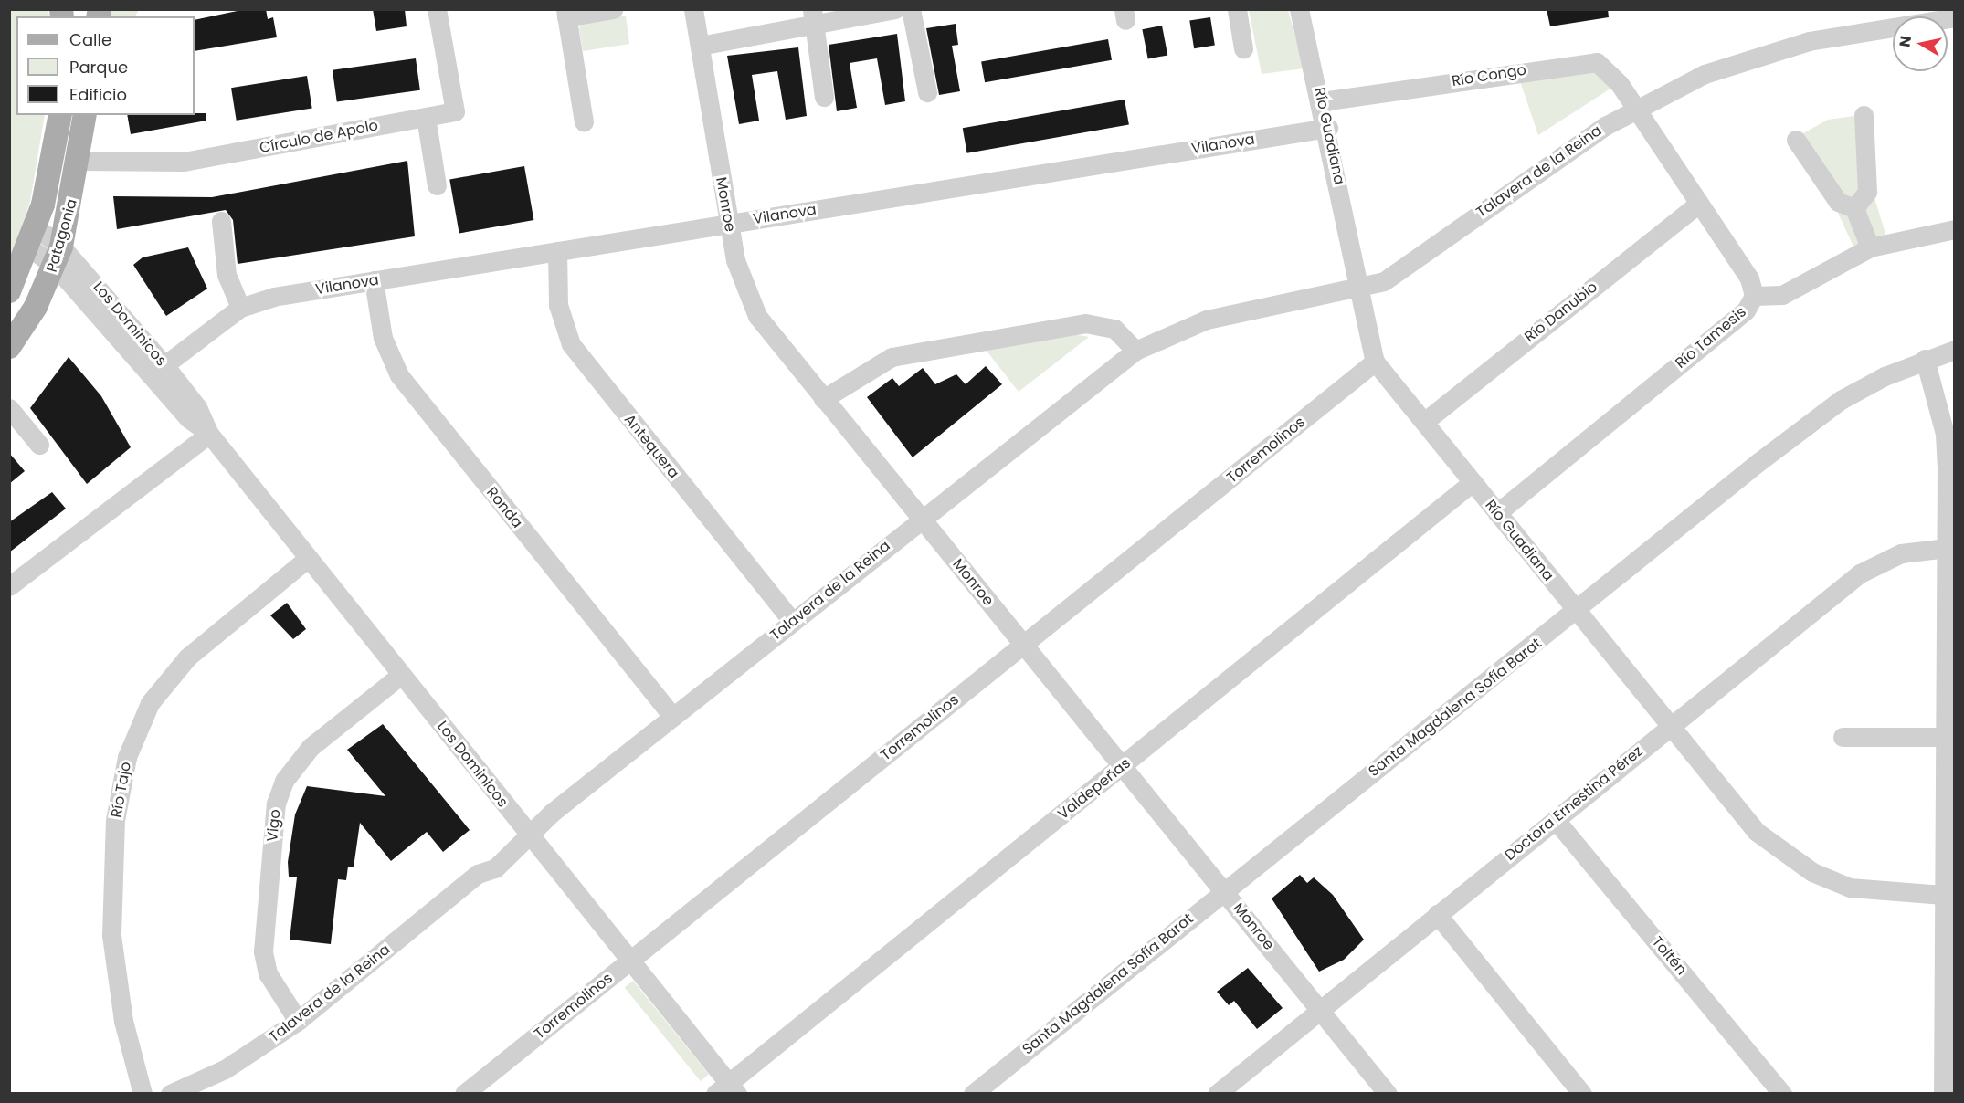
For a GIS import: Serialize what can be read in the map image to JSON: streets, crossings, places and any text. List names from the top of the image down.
{
  "streets": {
    "main road": ["Patagonia"],
    "street": [
      "Río Congo",
      "Río Guadiana",
      "Círculo de Apolo",
      "Vilanova",
      "Talavera de la Reina",
      "Monroe",
      "Río Danubio",
      "Los Dominicos",
      "Río Tamesis",
      "Antequera",
      "Torremolinos",
      "Ronda",
      "Santa Magdalena Sofía Barat",
      "Valdepeñas",
      "Río Tajo",
      "Doctora Ernestina Pérez",
      "Vigo",
      "Toltén"
    ]
  },
  "crossings": [
    ["Río Congo", "Río Guadiana"],
    ["Río Congo", "Talavera de la Reina"],
    ["Río Congo", "Río Danubio"],
    ["Río Congo", "Río Tamesis"],
    ["Río Guadiana", "Vilanova"],
    ["Río Guadiana", "Talavera de la Reina"],
    ["Río Guadiana", "Río Danubio"],
    ["Río Guadiana", "Río Tamesis"],
    ["Río Guadiana", "Torremolinos"],
    ["Río Guadiana", "Santa Magdalena Sofía Barat"],
    ["Río Guadiana", "Valdepeñas"],
    ["Río Guadiana", "Doctora Ernestina Pérez"],
    ["Círculo de Apolo", "Patagonia"],
    ["Vilanova", "Monroe"],
    ["Vilanova", "Los Dominicos"],
    ["Vilanova", "Antequera"],
    ["Vilanova", "Ronda"],
    ["Talavera de la Reina", "Monroe"],
    ["Talavera de la Reina", "Los Dominicos"],
    ["Talavera de la Reina", "Antequera"],
    ["Talavera de la Reina", "Ronda"],
    ["Talavera de la Reina", "Vigo"],
    ["Monroe", "Torremolinos"],
    ["Monroe", "Santa Magdalena Sofía Barat"],
    ["Monroe", "Valdepeñas"],
    ["Monroe", "Doctora Ernestina Pérez"],
    ["Patagonia", "Los Dominicos"],
    ["Los Dominicos", "Torremolinos"],
    ["Los Dominicos", "Valdepeñas"],
    ["Los Dominicos", "Río Tajo"],
    ["Los Dominicos", "Vigo"],
    ["Doctora Ernestina Pérez", "Toltén"]
  ],
  "legend": ["Calle", "Parque", "Edificio"],
  "north": "left"
}
